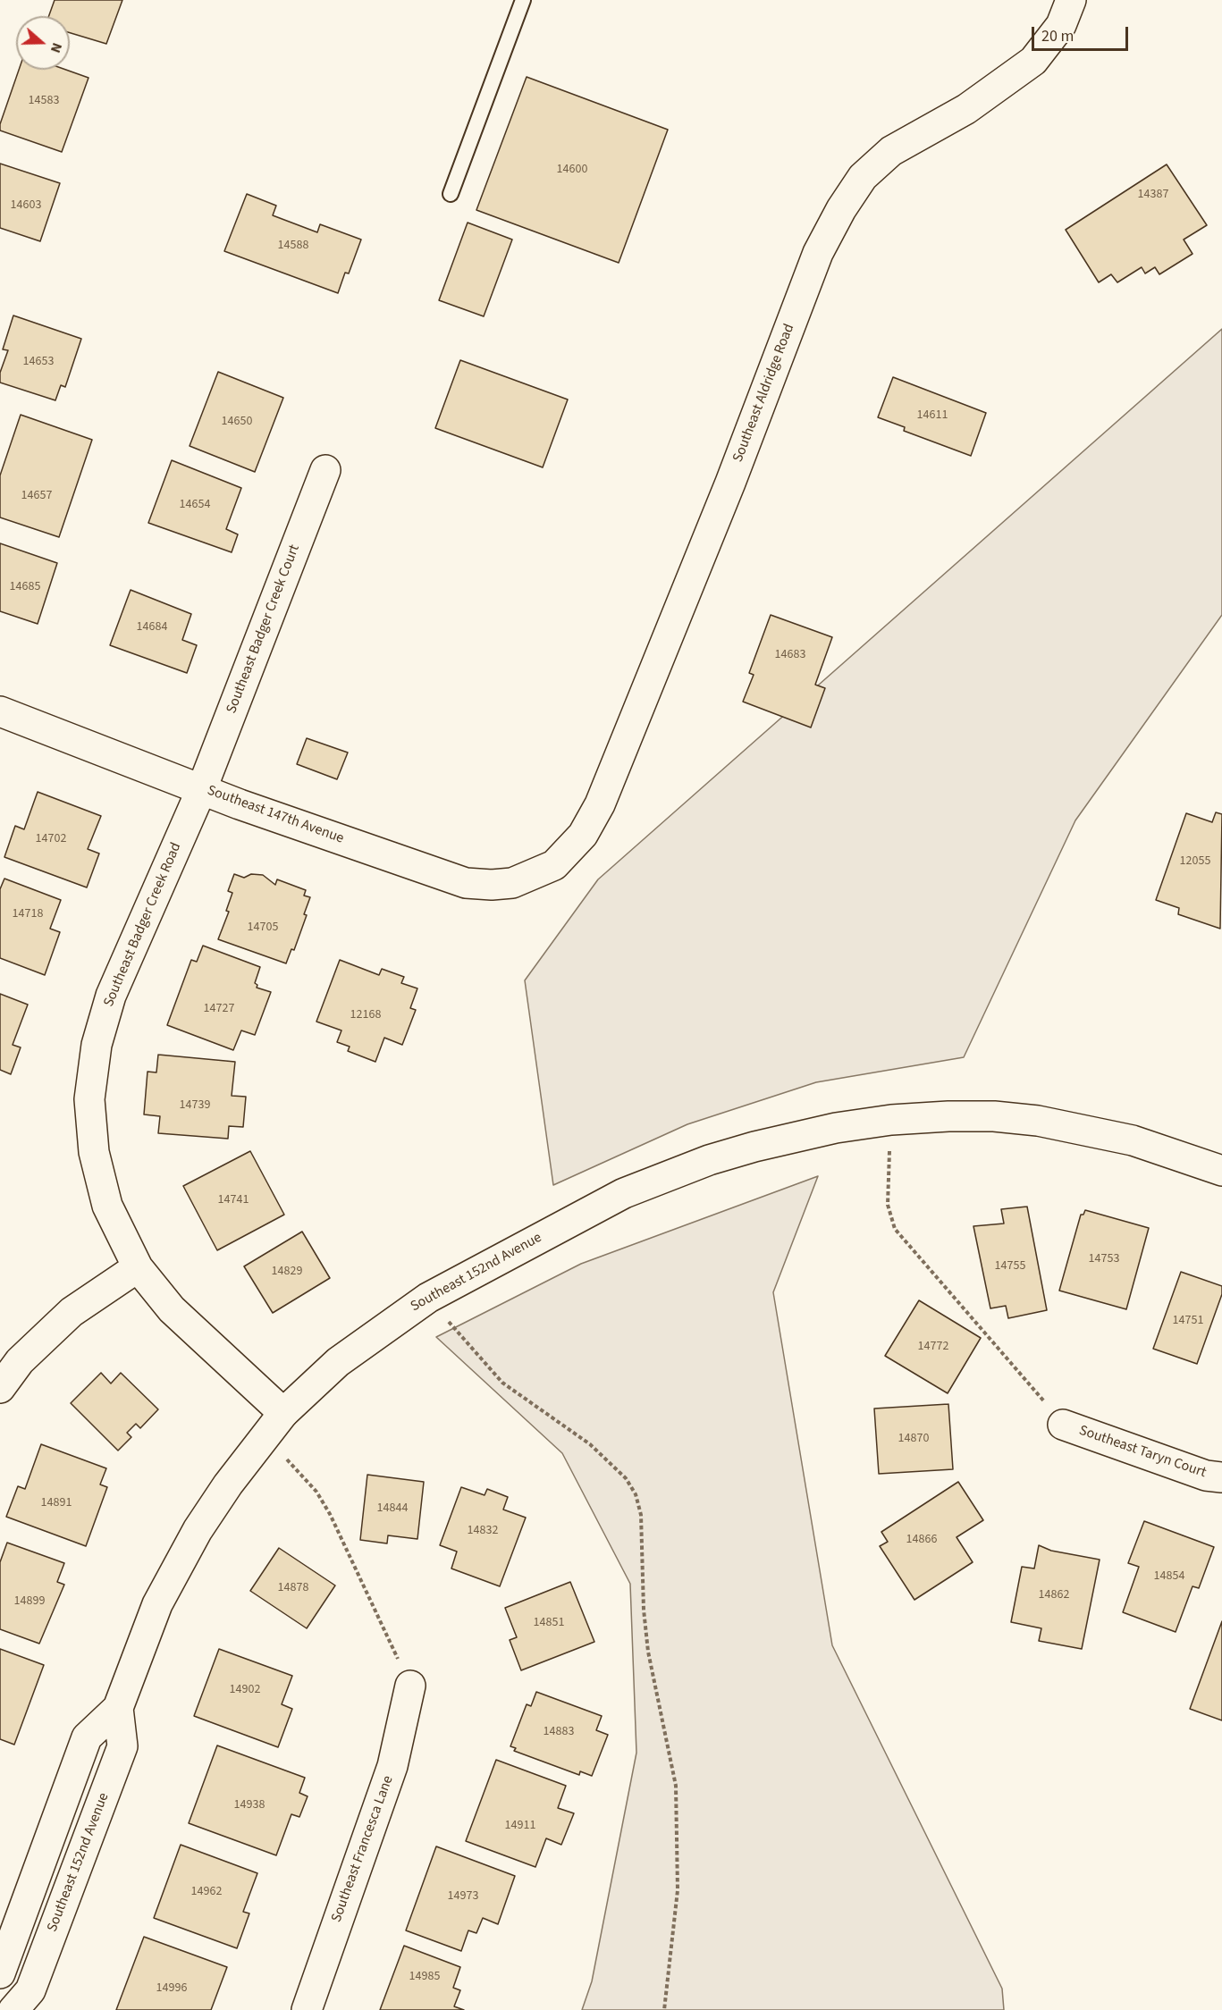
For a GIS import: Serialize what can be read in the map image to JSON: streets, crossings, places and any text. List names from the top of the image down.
{
  "streets": {
    "street": [
      "Southeast Aldridge Road",
      "Southeast Badger Creek Court",
      "Southeast 147th Avenue",
      "Southeast Badger Creek Road",
      "Southeast 152nd Avenue",
      "Southeast Taryn Court",
      "Southeast Francesca Lane"
    ]
  },
  "crossings": [
    ["Southeast Aldridge Road", "Southeast 147th Avenue"],
    ["Southeast Badger Creek Court", "Southeast 147th Avenue"],
    ["Southeast Badger Creek Court", "Southeast Badger Creek Road"],
    ["Southeast 147th Avenue", "Southeast Badger Creek Road"],
    ["Southeast Badger Creek Road", "Southeast 152nd Avenue"]
  ],
  "house_numbers": [
    "14583",
    "14600",
    "14387",
    "14603",
    "14588",
    "14653",
    "14611",
    "14650",
    "14657",
    "14654",
    "14685",
    "14684",
    "14683",
    "14702",
    "12055",
    "14718",
    "14705",
    "14727",
    "12168",
    "14739",
    "14741",
    "14753",
    "14755",
    "14829",
    "14751",
    "14772",
    "14870",
    "14891",
    "14844",
    "14832",
    "14866",
    "14854",
    "14878",
    "14862",
    "14899",
    "14851",
    "14902",
    "14883",
    "14938",
    "14911",
    "14962",
    "14973",
    "14985",
    "14996"
  ],
  "scale_bar": "20 m",
  "north": "right"
}
